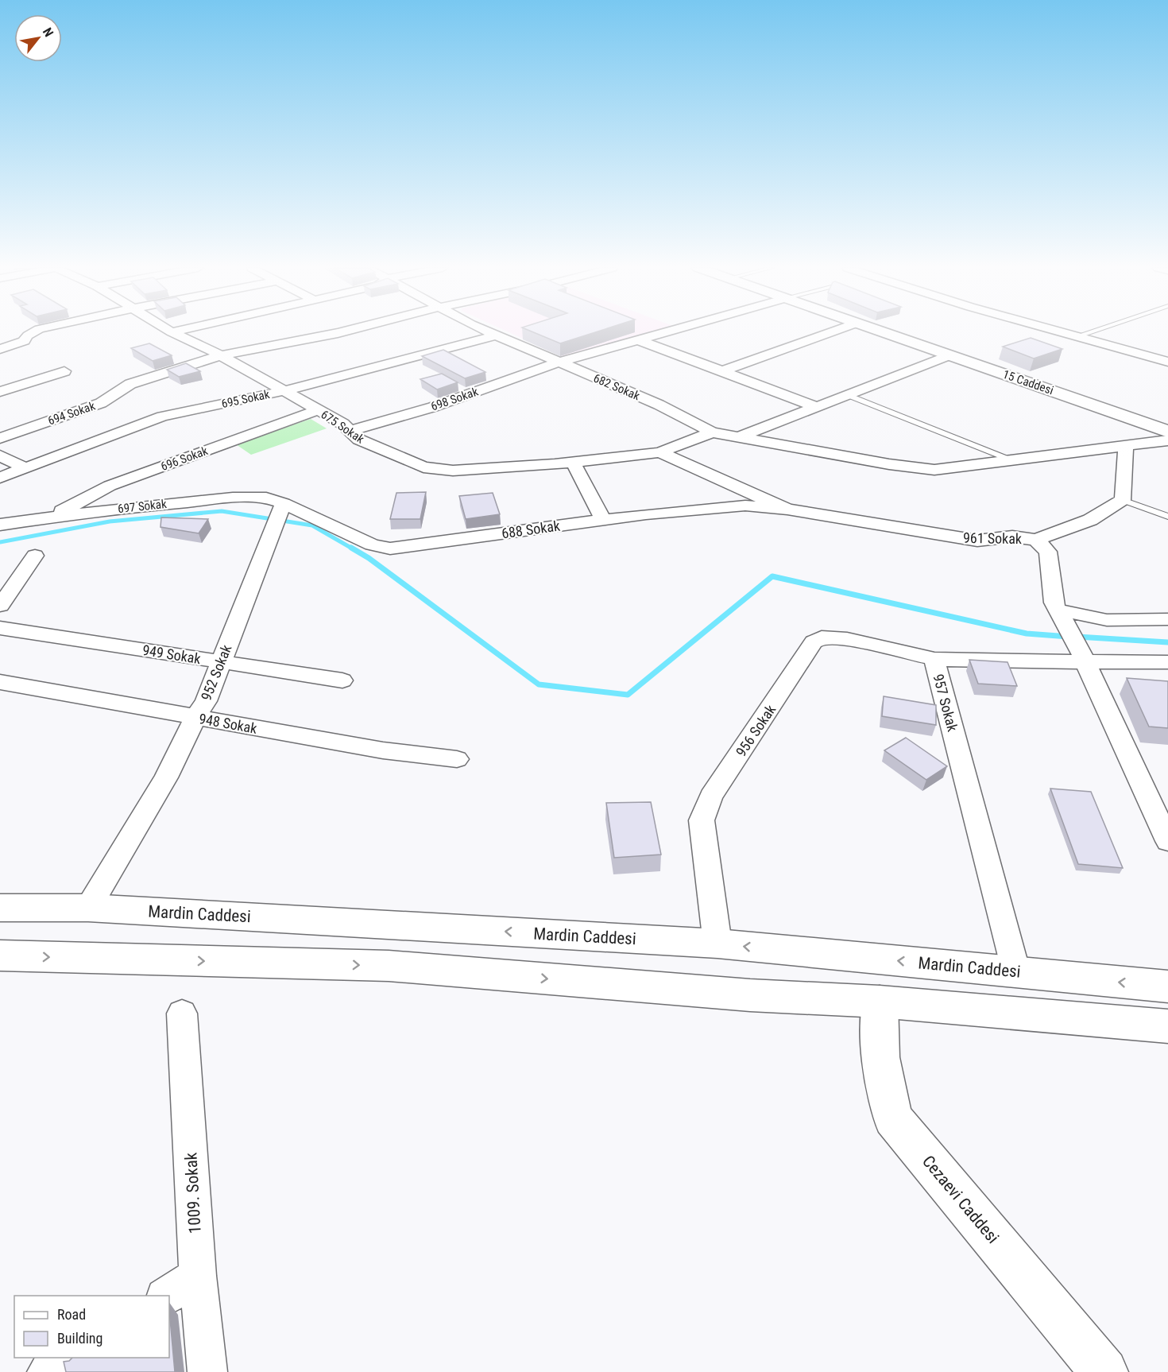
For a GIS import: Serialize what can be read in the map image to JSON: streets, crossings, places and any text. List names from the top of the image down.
{
  "streets": {
    "main road": ["15 Caddesi", "Mardin Caddesi", "Cezaevi Caddesi"],
    "street": [
      "682 Sokak",
      "695 Sokak",
      "698 Sokak",
      "694 Sokak",
      "675 Sokak",
      "696 Sokak",
      "697 Sokak",
      "688 Sokak",
      "961 Sokak",
      "949 Sokak",
      "952 Sokak",
      "957 Sokak",
      "948 Sokak",
      "956 Sokak",
      "1009. Sokak"
    ]
  },
  "crossings": [
    ["682 Sokak", "695 Sokak"],
    ["682 Sokak", "698 Sokak"],
    ["682 Sokak", "675 Sokak"],
    ["695 Sokak", "675 Sokak"],
    ["698 Sokak", "675 Sokak"],
    ["694 Sokak", "675 Sokak"],
    ["675 Sokak", "696 Sokak"],
    ["675 Sokak", "961 Sokak"],
    ["696 Sokak", "697 Sokak"],
    ["697 Sokak", "688 Sokak"],
    ["697 Sokak", "952 Sokak"],
    ["688 Sokak", "961 Sokak"],
    ["688 Sokak", "952 Sokak"],
    ["961 Sokak", "957 Sokak"],
    ["949 Sokak", "952 Sokak"],
    ["952 Sokak", "948 Sokak"],
    ["952 Sokak", "Mardin Caddesi"],
    ["957 Sokak", "956 Sokak"],
    ["957 Sokak", "Mardin Caddesi"],
    ["956 Sokak", "Mardin Caddesi"]
  ],
  "legend": ["Road", "Building"],
  "north": "top right"
}
